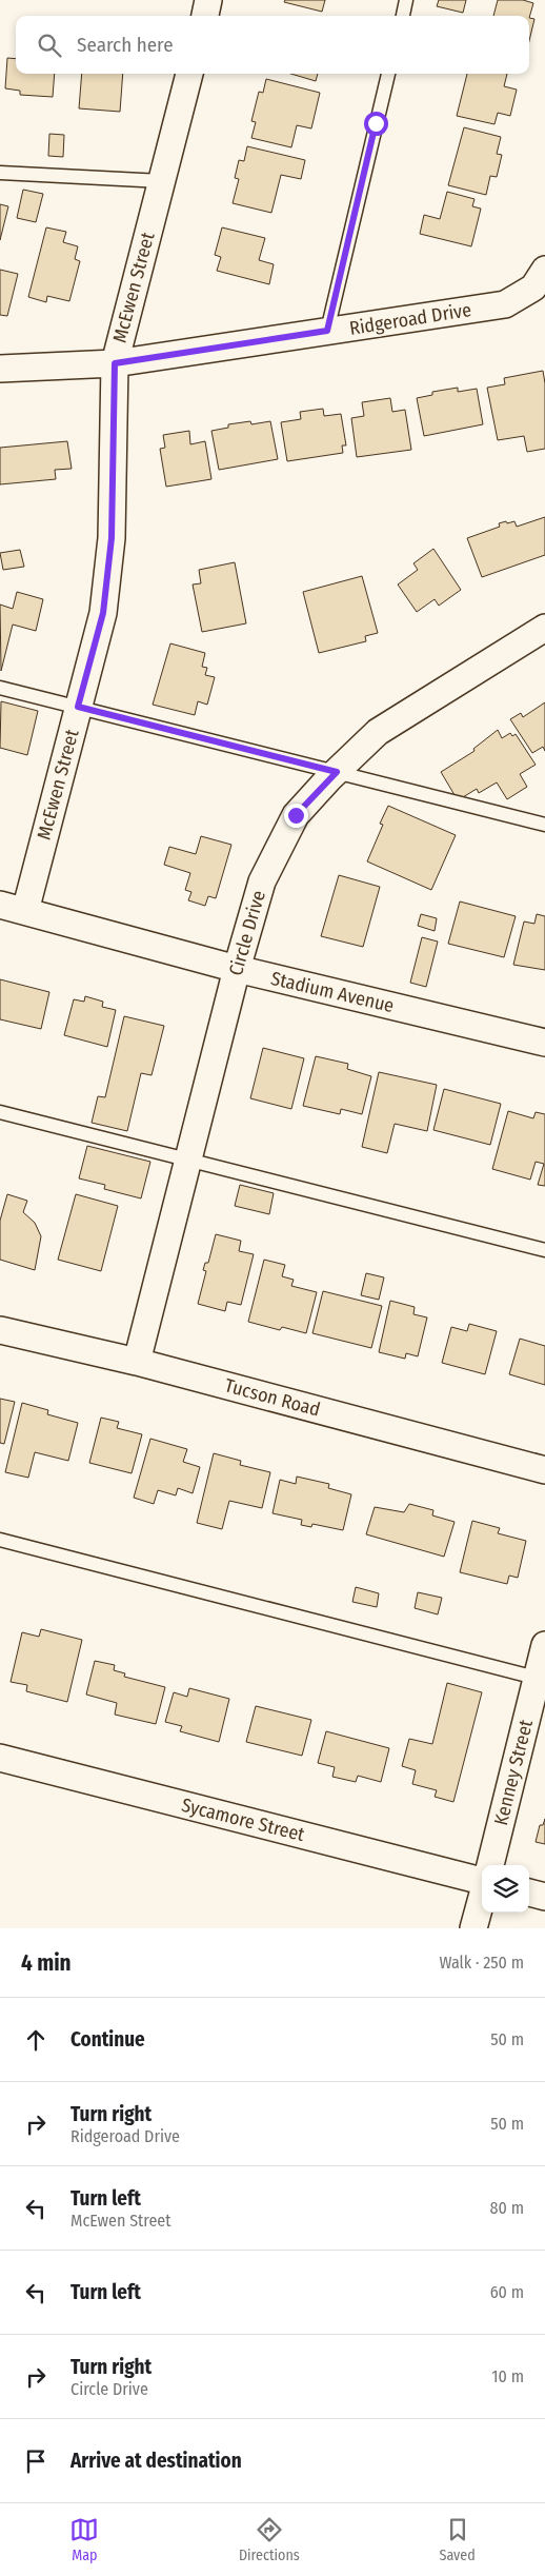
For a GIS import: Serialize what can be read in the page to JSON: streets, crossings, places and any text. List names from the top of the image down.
{
  "streets": {
    "street": [
      "McEwen Street",
      "Ridgeroad Drive",
      "Circle Drive",
      "Stadium Avenue",
      "Tucson Road",
      "Kenney Street",
      "Sycamore Street"
    ]
  },
  "crossings": [
    ["McEwen Street", "Ridgeroad Drive"],
    ["McEwen Street", "Stadium Avenue"],
    ["Circle Drive", "Stadium Avenue"],
    ["Circle Drive", "Tucson Road"]
  ],
  "page": {
    "search": "Search here",
    "heading": ["4 min", "Walk · 250 m"],
    "list": [
      ["Continue", "50 m"],
      ["Turn right", "Ridgeroad Drive", "50 m"],
      ["Turn left", "McEwen Street", "80 m"],
      ["Turn left", "60 m"],
      ["Turn right", "Circle Drive", "10 m"],
      "Arrive at destination"
    ],
    "nav": ["Map", "Directions", "Saved"]
  }
}
